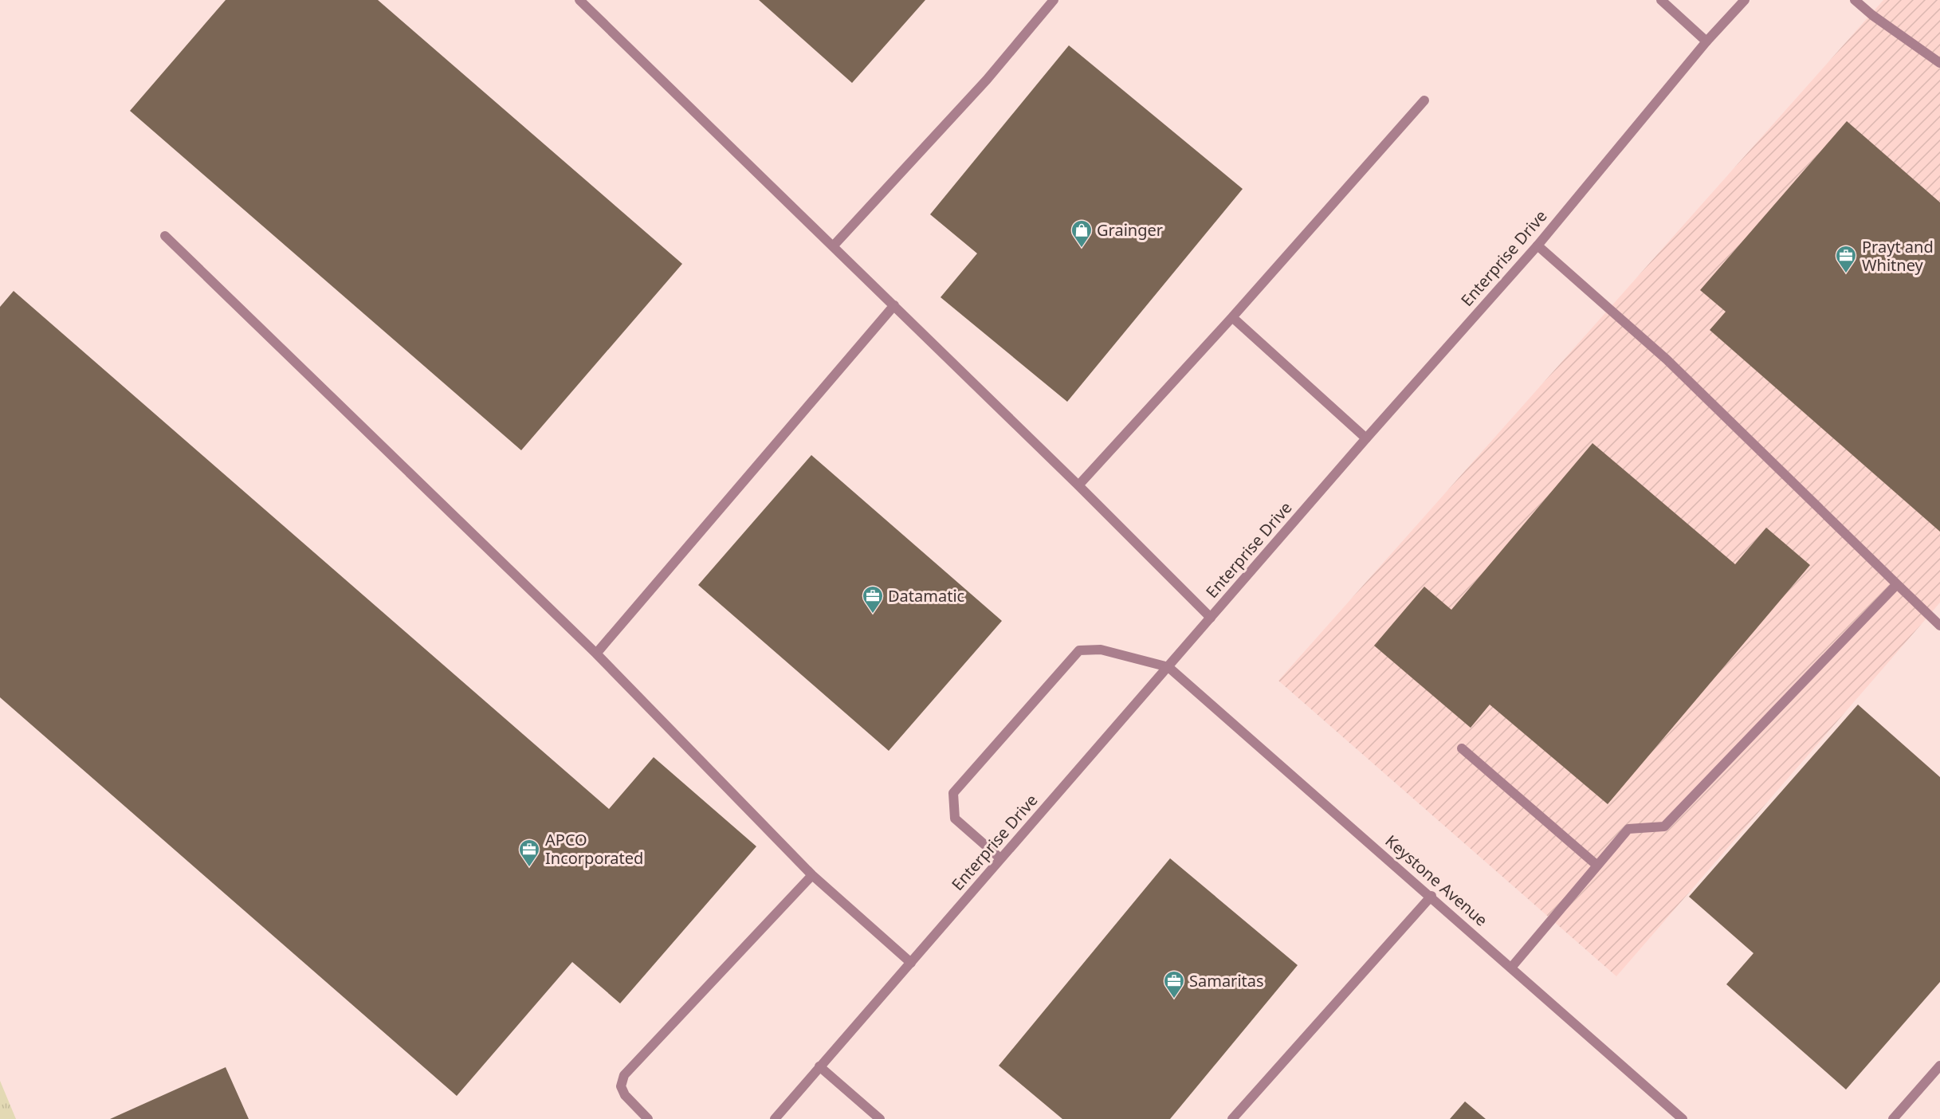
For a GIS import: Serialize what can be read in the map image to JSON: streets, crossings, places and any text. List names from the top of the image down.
{
  "streets": {
    "street": ["Enterprise Drive", "Keystone Avenue"]
  },
  "crossings": [
    ["Enterprise Drive", "Keystone Avenue"]
  ],
  "places": {
    "shop": ["Grainger"],
    "office": [
      "Prayt and Whitney",
      "Datamatic",
      "APCO Incorporated",
      "Samaritas"
    ]
  }
}
